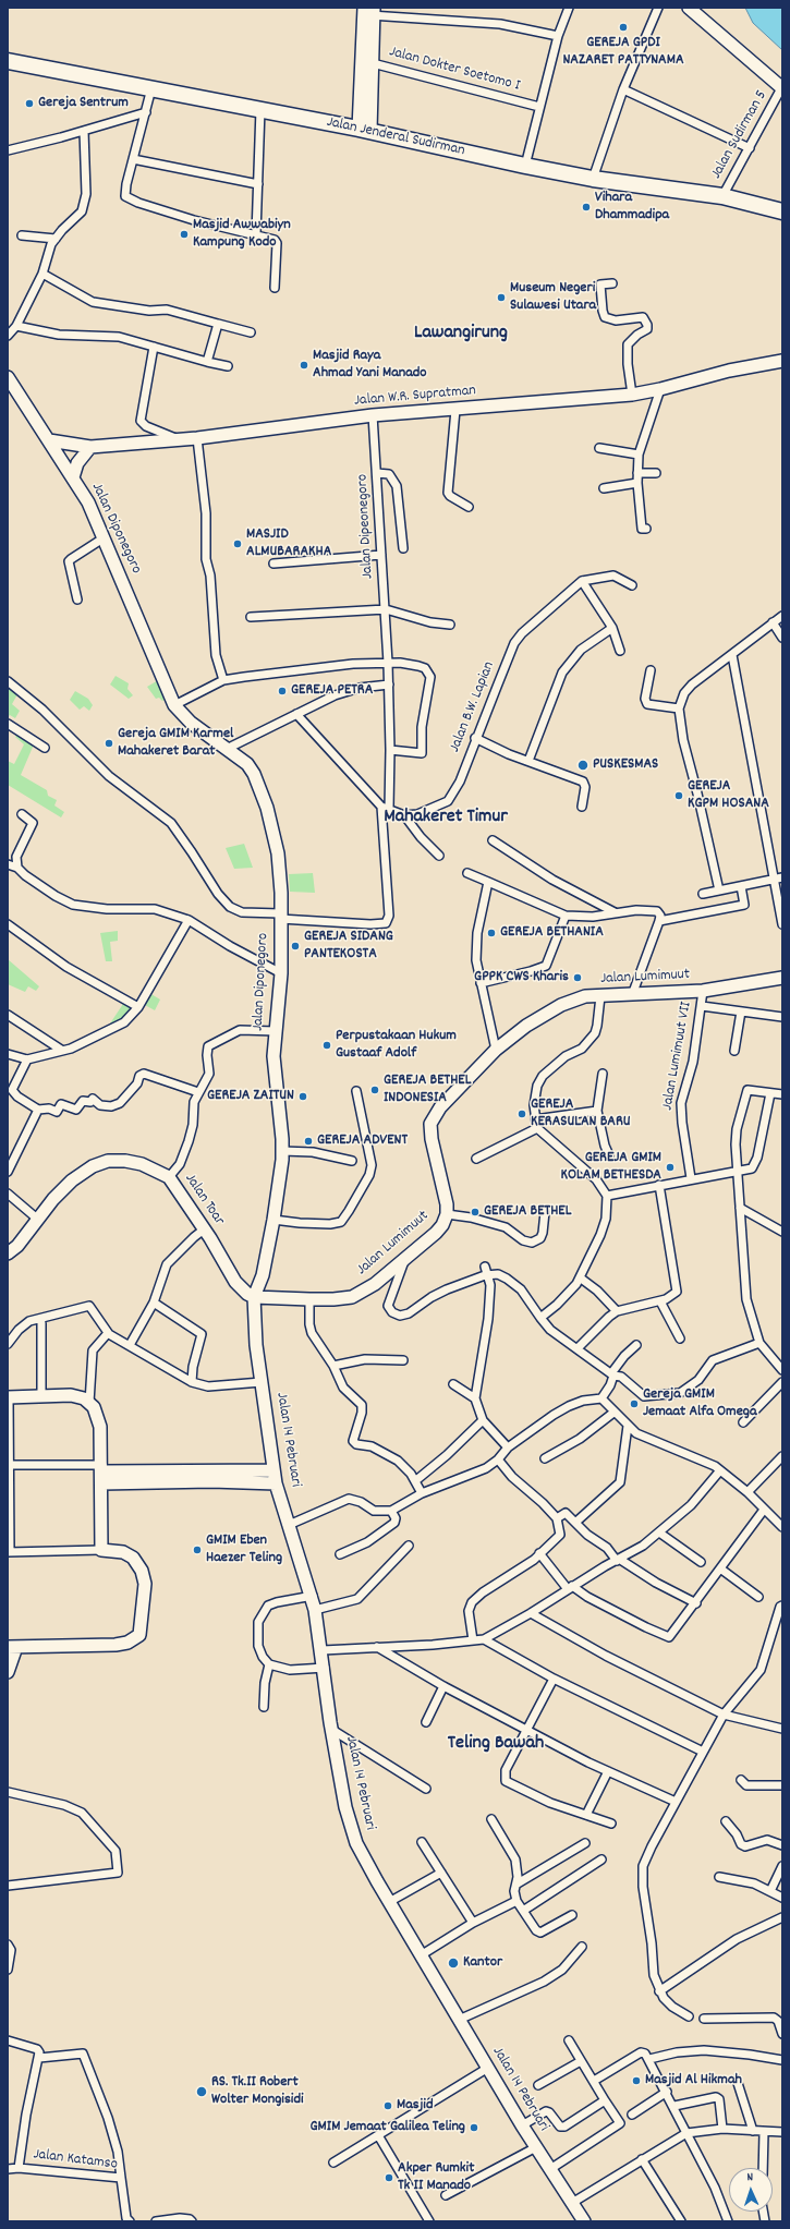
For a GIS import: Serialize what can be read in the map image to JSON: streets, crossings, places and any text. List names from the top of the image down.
{
  "streets": {
    "highway": ["Jalan Jenderal Sudirman"],
    "street": [
      "Jalan Dokter Soetomo I",
      "Jalan Sudirman 5",
      "Jalan W.R. Supratman",
      "Jalan Dipeonegoro",
      "Jalan Diponegoro",
      "Jalan B.W. Lapian",
      "Jalan Lumimuut",
      "Jalan Lumimuut VII",
      "Jalan Toar",
      "Jalan 14 Pebruari",
      "Jalan Katamso"
    ]
  },
  "crossings": [
    ["Jalan Sudirman 5", "Jalan Jenderal Sudirman"],
    ["Jalan W.R. Supratman", "Jalan Dipeonegoro"],
    ["Jalan W.R. Supratman", "Jalan Diponegoro"],
    ["Jalan Dipeonegoro", "Jalan Diponegoro"],
    ["Jalan Diponegoro", "Jalan Lumimuut"],
    ["Jalan Diponegoro", "Jalan Toar"],
    ["Jalan Diponegoro", "Jalan 14 Pebruari"],
    ["Jalan Lumimuut", "Jalan Lumimuut VII"],
    ["Jalan Lumimuut", "Jalan Toar"],
    ["Jalan Lumimuut", "Jalan 14 Pebruari"],
    ["Jalan Toar", "Jalan 14 Pebruari"]
  ],
  "districts": ["Lawangirung", "Mahakeret Timur", "Teling Bawah"],
  "places": [
    "GEREJA GPDI NAZARET PATTYNAMA",
    "Gereja Sentrum",
    "Vihara Dhammadipa",
    "Masjid Awwabiyn Kampung Kodo",
    "Museum Negeri Sulawesi Utara",
    "Masjid Raya Ahmad Yani Manado",
    "MASJID ALMUBARAKHA",
    "GEREJA PETRA",
    "Gereja GMIM Karmel Mahakeret Barat",
    "PUSKESMAS",
    "GEREJA KGPM HOSANA",
    "GEREJA BETHANIA",
    "GEREJA SIDANG PANTEKOSTA",
    "GPPK CWS Kharis",
    "Perpustakaan Hukum Gustaaf Adolf",
    "GEREJA BETHEL INDONESIA",
    "GEREJA ZAITUN",
    "GEREJA KERASULAN BARU",
    "GEREJA ADVENT",
    "GEREJA GMIM KOLAM BETHESDA",
    "GEREJA BETHEL",
    "Gereja GMIM Jemaat Alfa Omega",
    "GMIM Eben Haezer Teling",
    "Kantor",
    "Masjid Al Hikmah",
    "RS. Tk.II Robert Wolter Mongisidi",
    "Masjid",
    "GMIM Jemaat Galilea Teling",
    "Akper Rumkit Tk II Manado"
  ],
  "north": "top"
}
